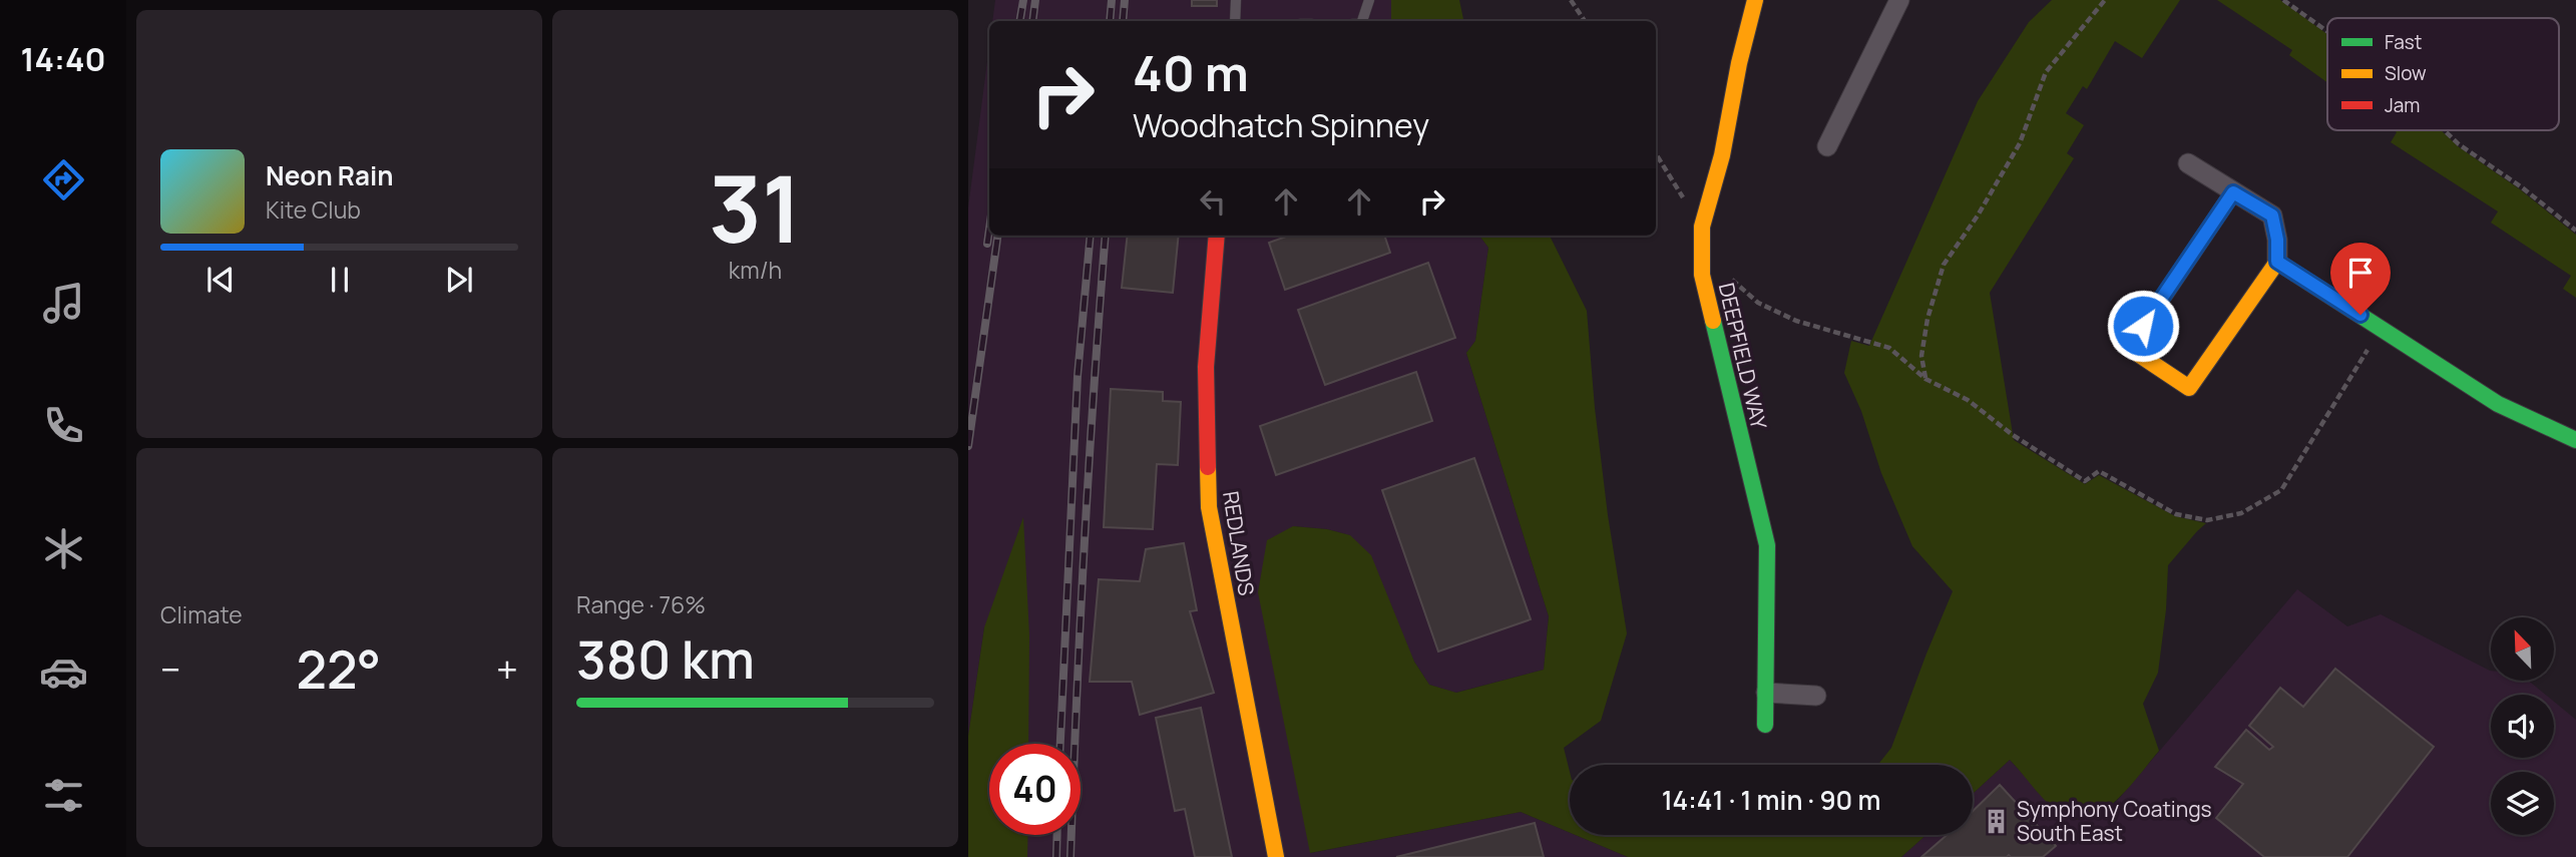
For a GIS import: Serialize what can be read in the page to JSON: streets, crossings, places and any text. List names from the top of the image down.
{
  "streets": {
    "street": ["DEEPFIELD WAY", "REDLANDS"]
  },
  "places": {
    "building": ["Symphony Coatings South East"]
  },
  "legend": ["Fast", "Slow", "Jam"],
  "north": "top left",
  "page": {
    "tabs": "14:40",
    "tile": [
      ["31", "km/h"],
      "Climate",
      ["Range · 76%", "380 km"]
    ],
    "turn": ["40 m", "Woodhatch Spinney"],
    "song": ["Neon Rain", "Kite Club"],
    "heat": ["−", "22°", "+"],
    "limit": "40",
    "trip": "14:41 · 1 min · 90 m"
  }
}
